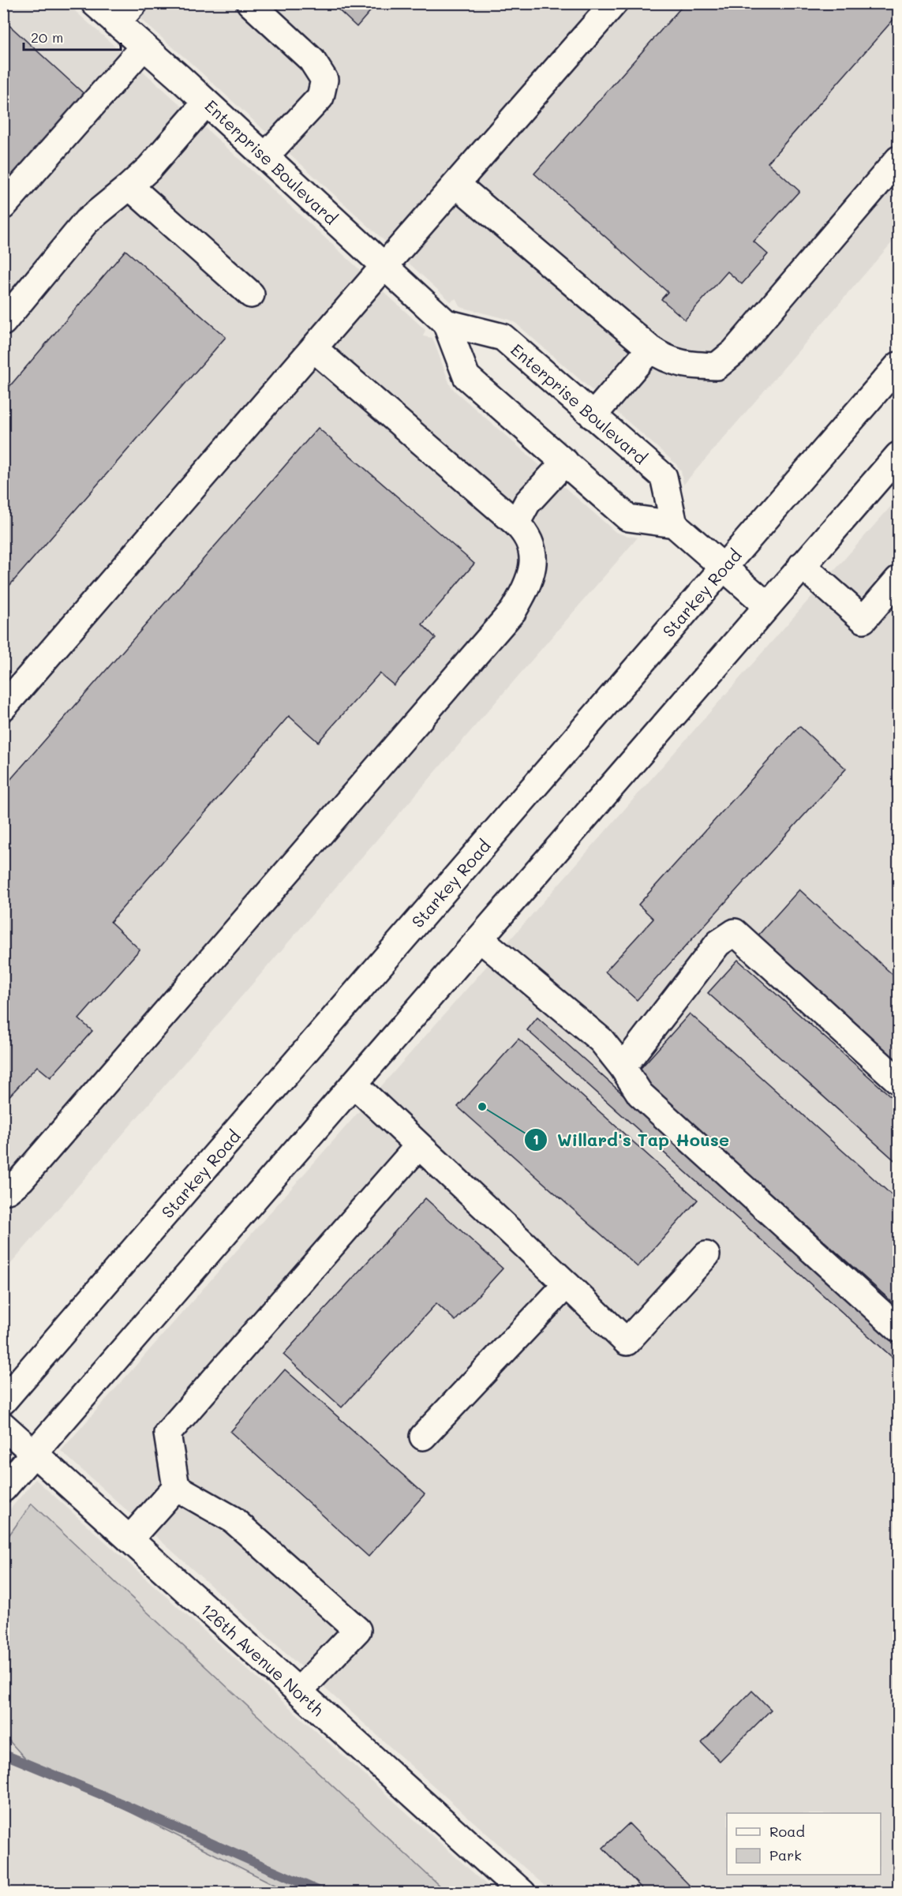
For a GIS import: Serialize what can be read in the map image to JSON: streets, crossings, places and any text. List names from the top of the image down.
{
  "streets": {
    "main road": ["Enterprise Boulevard", "Starkey Road", "126th Avenue North"]
  },
  "places": ["Willard's Tap House"],
  "legend": ["Road", "Park"],
  "scale_bar": "20 m"
}
